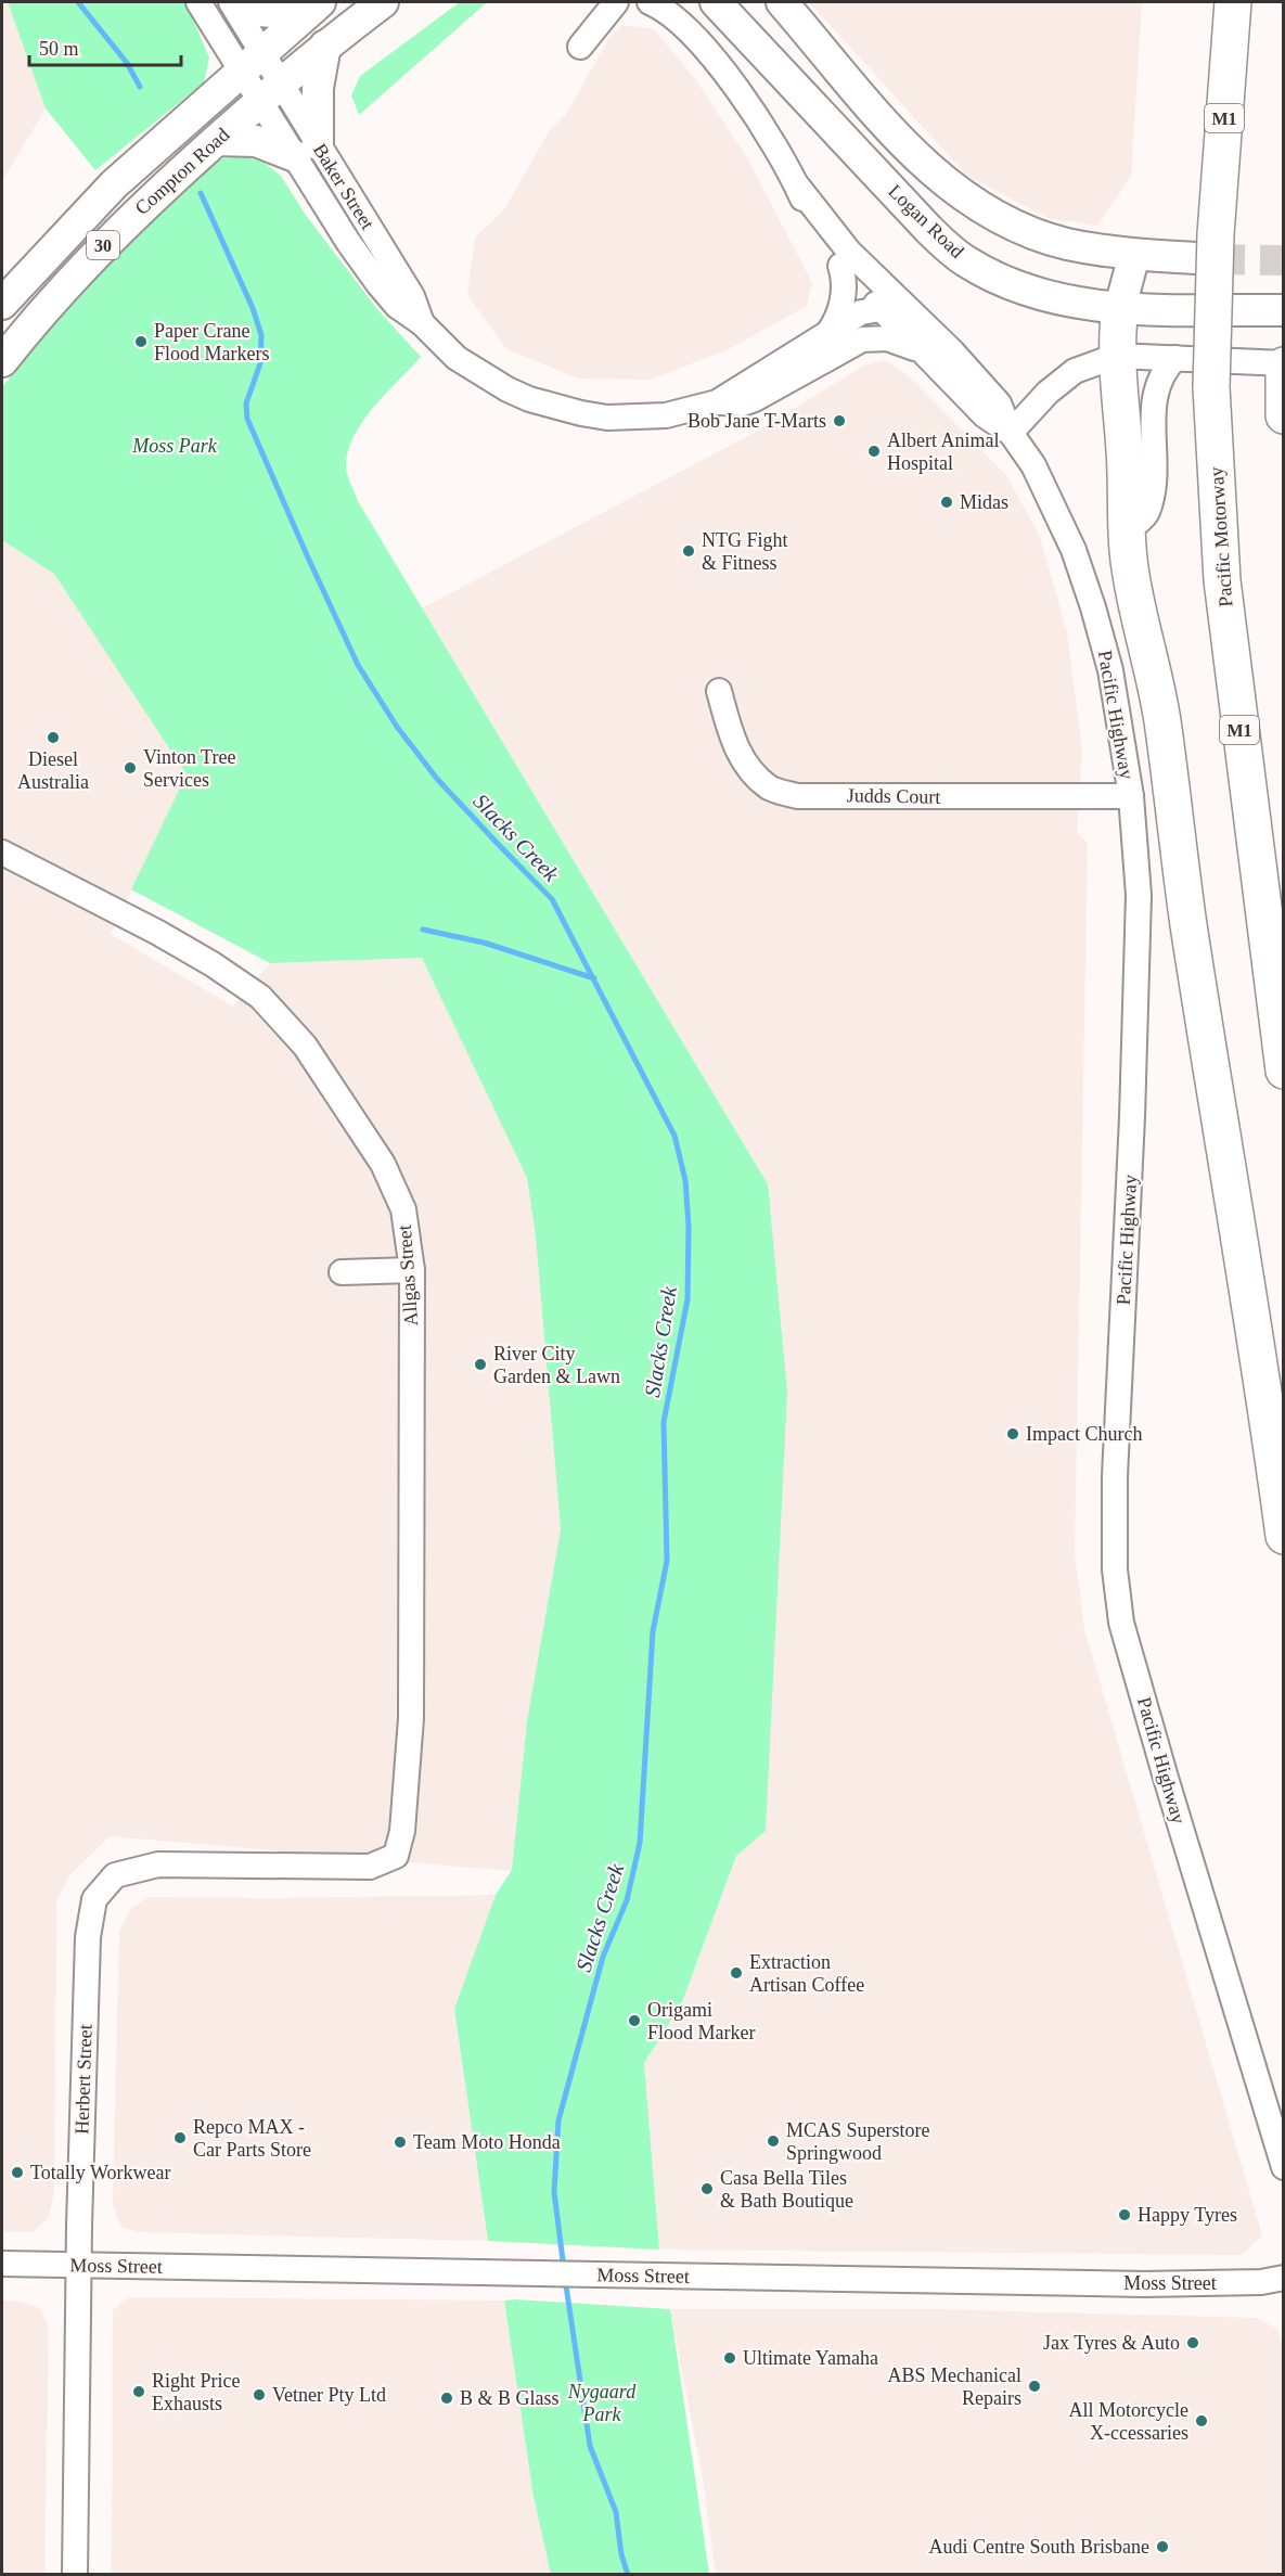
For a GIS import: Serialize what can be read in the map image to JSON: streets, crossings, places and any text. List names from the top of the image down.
{
  "streets": {
    "highway": ["M1", "Pacific Motorway"],
    "main road": ["Compton Road", "Logan Road", "30"],
    "street": [
      "Baker Street",
      "Pacific Highway",
      "Judds Court",
      "Allgas Street",
      "Herbert Street",
      "Moss Street"
    ]
  },
  "crossings": [
    ["Compton Road", "Baker Street"],
    ["Baker Street", "Pacific Highway"],
    ["Logan Road", "Pacific Motorway"],
    ["Pacific Highway", "Judds Court"],
    ["Allgas Street", "Herbert Street"],
    ["Herbert Street", "Moss Street"]
  ],
  "water": ["Slacks Creek"],
  "parks": ["Moss Park", "Nygaard Park"],
  "places": [
    "Paper Crane Flood Markers",
    "Bob Jane T-Marts",
    "Albert Animal Hospital",
    "Midas",
    "NTG Fight & Fitness",
    "Diesel Australia",
    "Vinton Tree Services",
    "River City Garden & Lawn",
    "Impact Church",
    "Extraction Artisan Coffee",
    "Origami Flood Marker",
    "Repco MAX - Car Parts Store",
    "MCAS Superstore Springwood",
    "Team Moto Honda",
    "Totally Workwear",
    "Casa Bella Tiles & Bath Boutique",
    "Happy Tyres",
    "Jax Tyres & Auto",
    "Ultimate Yamaha",
    "ABS Mechanical Repairs",
    "Right Price Exhausts",
    "Vetner Pty Ltd",
    "B & B Glass",
    "All Motorcycle X-ccessaries",
    "Audi Centre South Brisbane"
  ],
  "scale_bar": "50 m"
}
